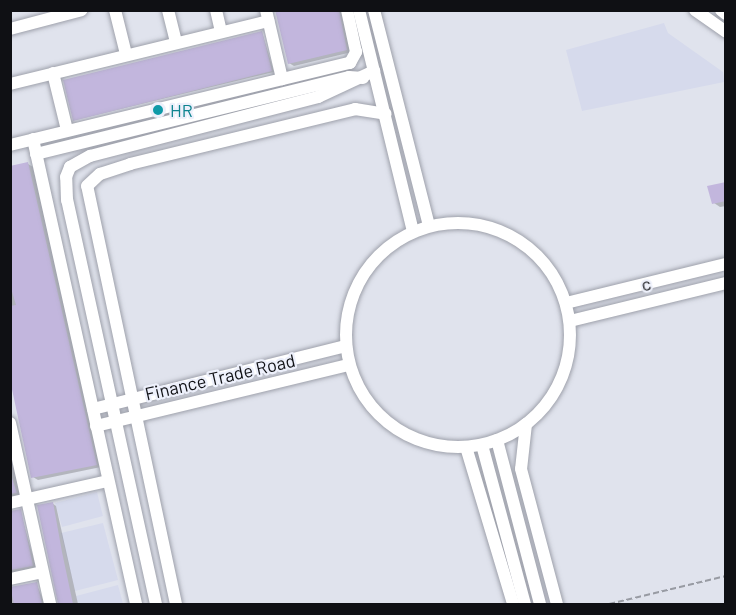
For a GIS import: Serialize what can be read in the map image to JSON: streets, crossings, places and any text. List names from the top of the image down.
{
  "streets": {
    "street": ["c", "Finance Trade Road"]
  },
  "places": ["HR"]
}
